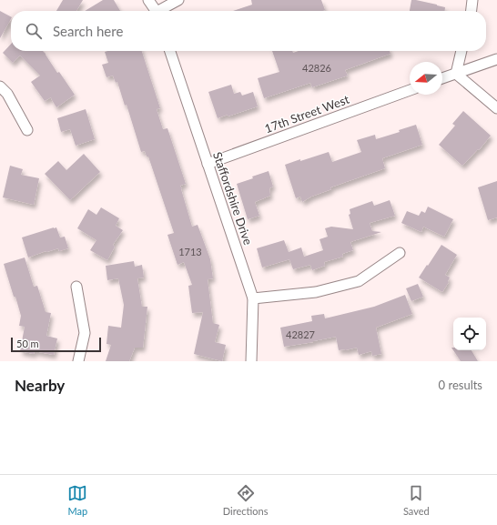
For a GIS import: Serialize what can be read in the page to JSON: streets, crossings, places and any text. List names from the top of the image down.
{
  "streets": {
    "street": ["17th Street West", "Staffordshire Drive"]
  },
  "crossings": [
    ["17th Street West", "Staffordshire Drive"]
  ],
  "house_numbers": ["42826", "1713", "42827"],
  "scale_bar": "50 m",
  "north": "left",
  "page": {
    "search": "Search here",
    "scale": "50 m",
    "heading": ["Nearby", "0 results"],
    "nav": ["Map", "Directions", "Saved"]
  }
}
